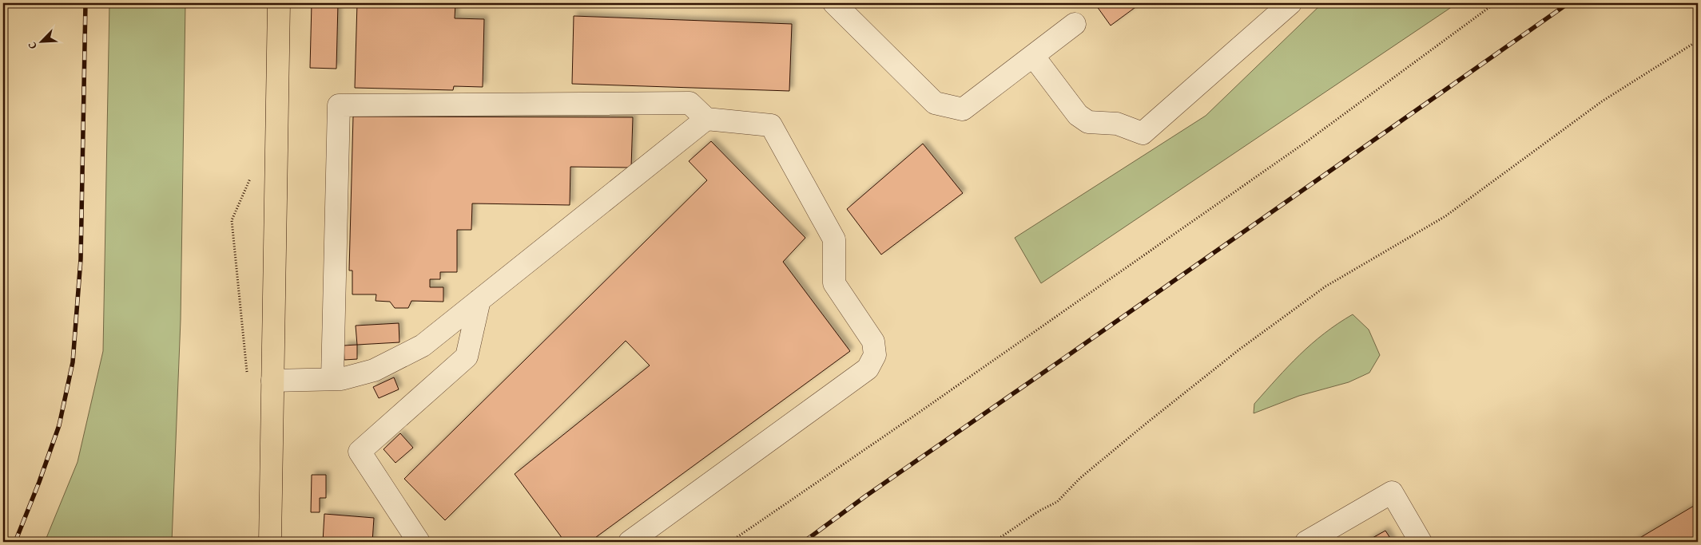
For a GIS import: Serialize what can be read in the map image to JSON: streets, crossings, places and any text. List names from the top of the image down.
{
  "north": "bottom left"
}
